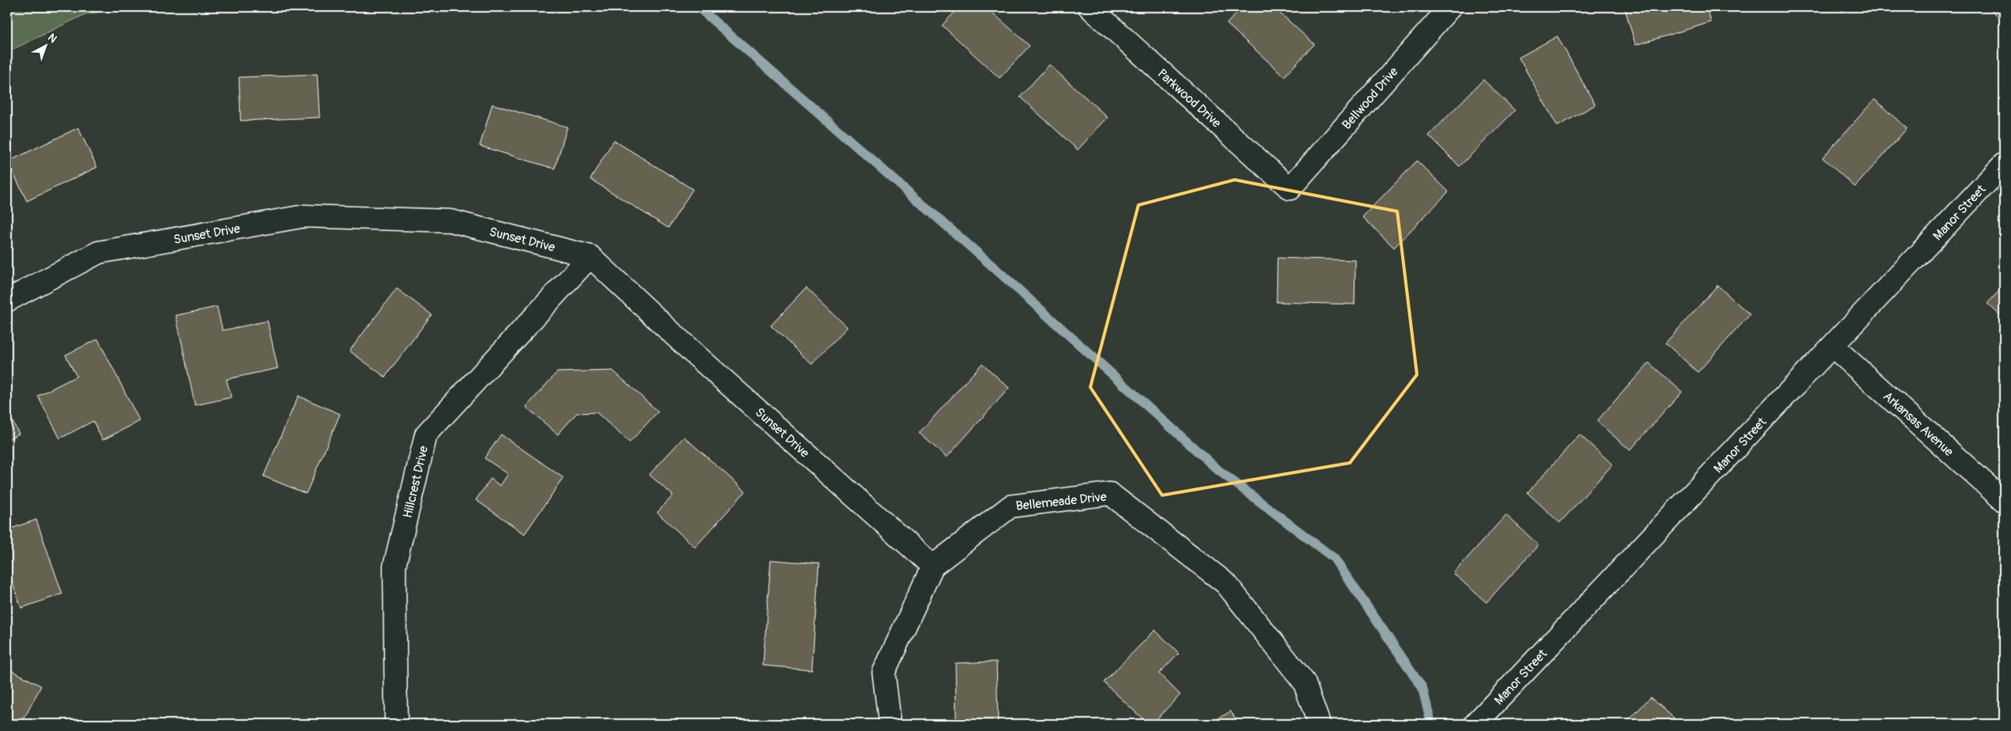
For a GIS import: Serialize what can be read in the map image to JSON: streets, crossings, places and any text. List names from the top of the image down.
{
  "streets": {
    "street": [
      "Parkwood Drive",
      "Bellwood Drive",
      "Manor Street",
      "Sunset Drive",
      "Arkansas Avenue",
      "Hillcrest Drive",
      "Bellemeade Drive"
    ]
  },
  "crossings": [
    ["Parkwood Drive", "Bellwood Drive"],
    ["Manor Street", "Arkansas Avenue"],
    ["Sunset Drive", "Hillcrest Drive"],
    ["Sunset Drive", "Bellemeade Drive"]
  ],
  "north": "top right"
}
